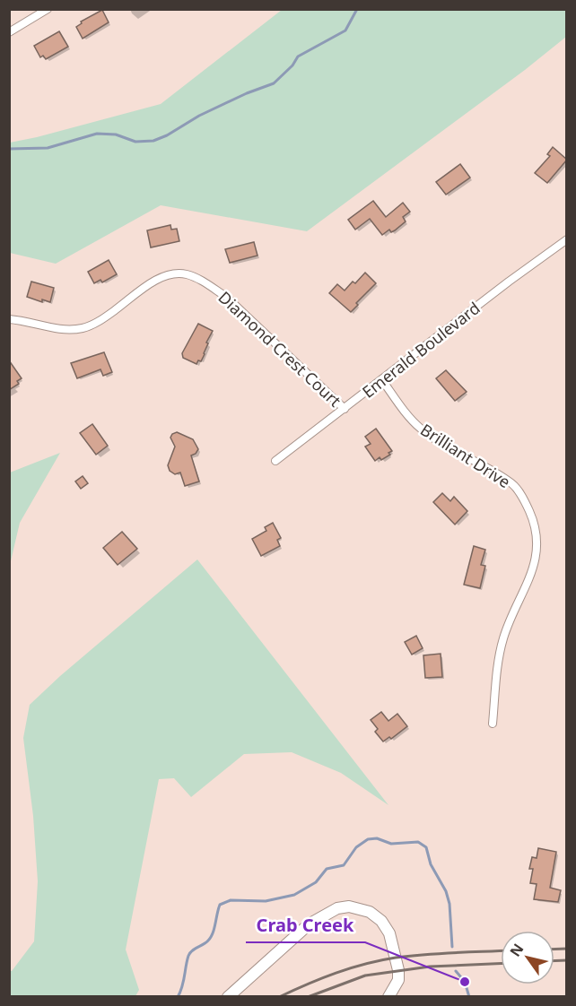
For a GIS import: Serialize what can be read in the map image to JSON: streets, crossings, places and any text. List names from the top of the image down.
{
  "streets": {
    "street": ["Diamond Crest Court", "Emerald Boulevard", "Brilliant Drive"]
  },
  "crossings": [
    ["Diamond Crest Court", "Emerald Boulevard"],
    ["Emerald Boulevard", "Brilliant Drive"]
  ],
  "places": ["Crab Creek"],
  "north": "top left"
}
